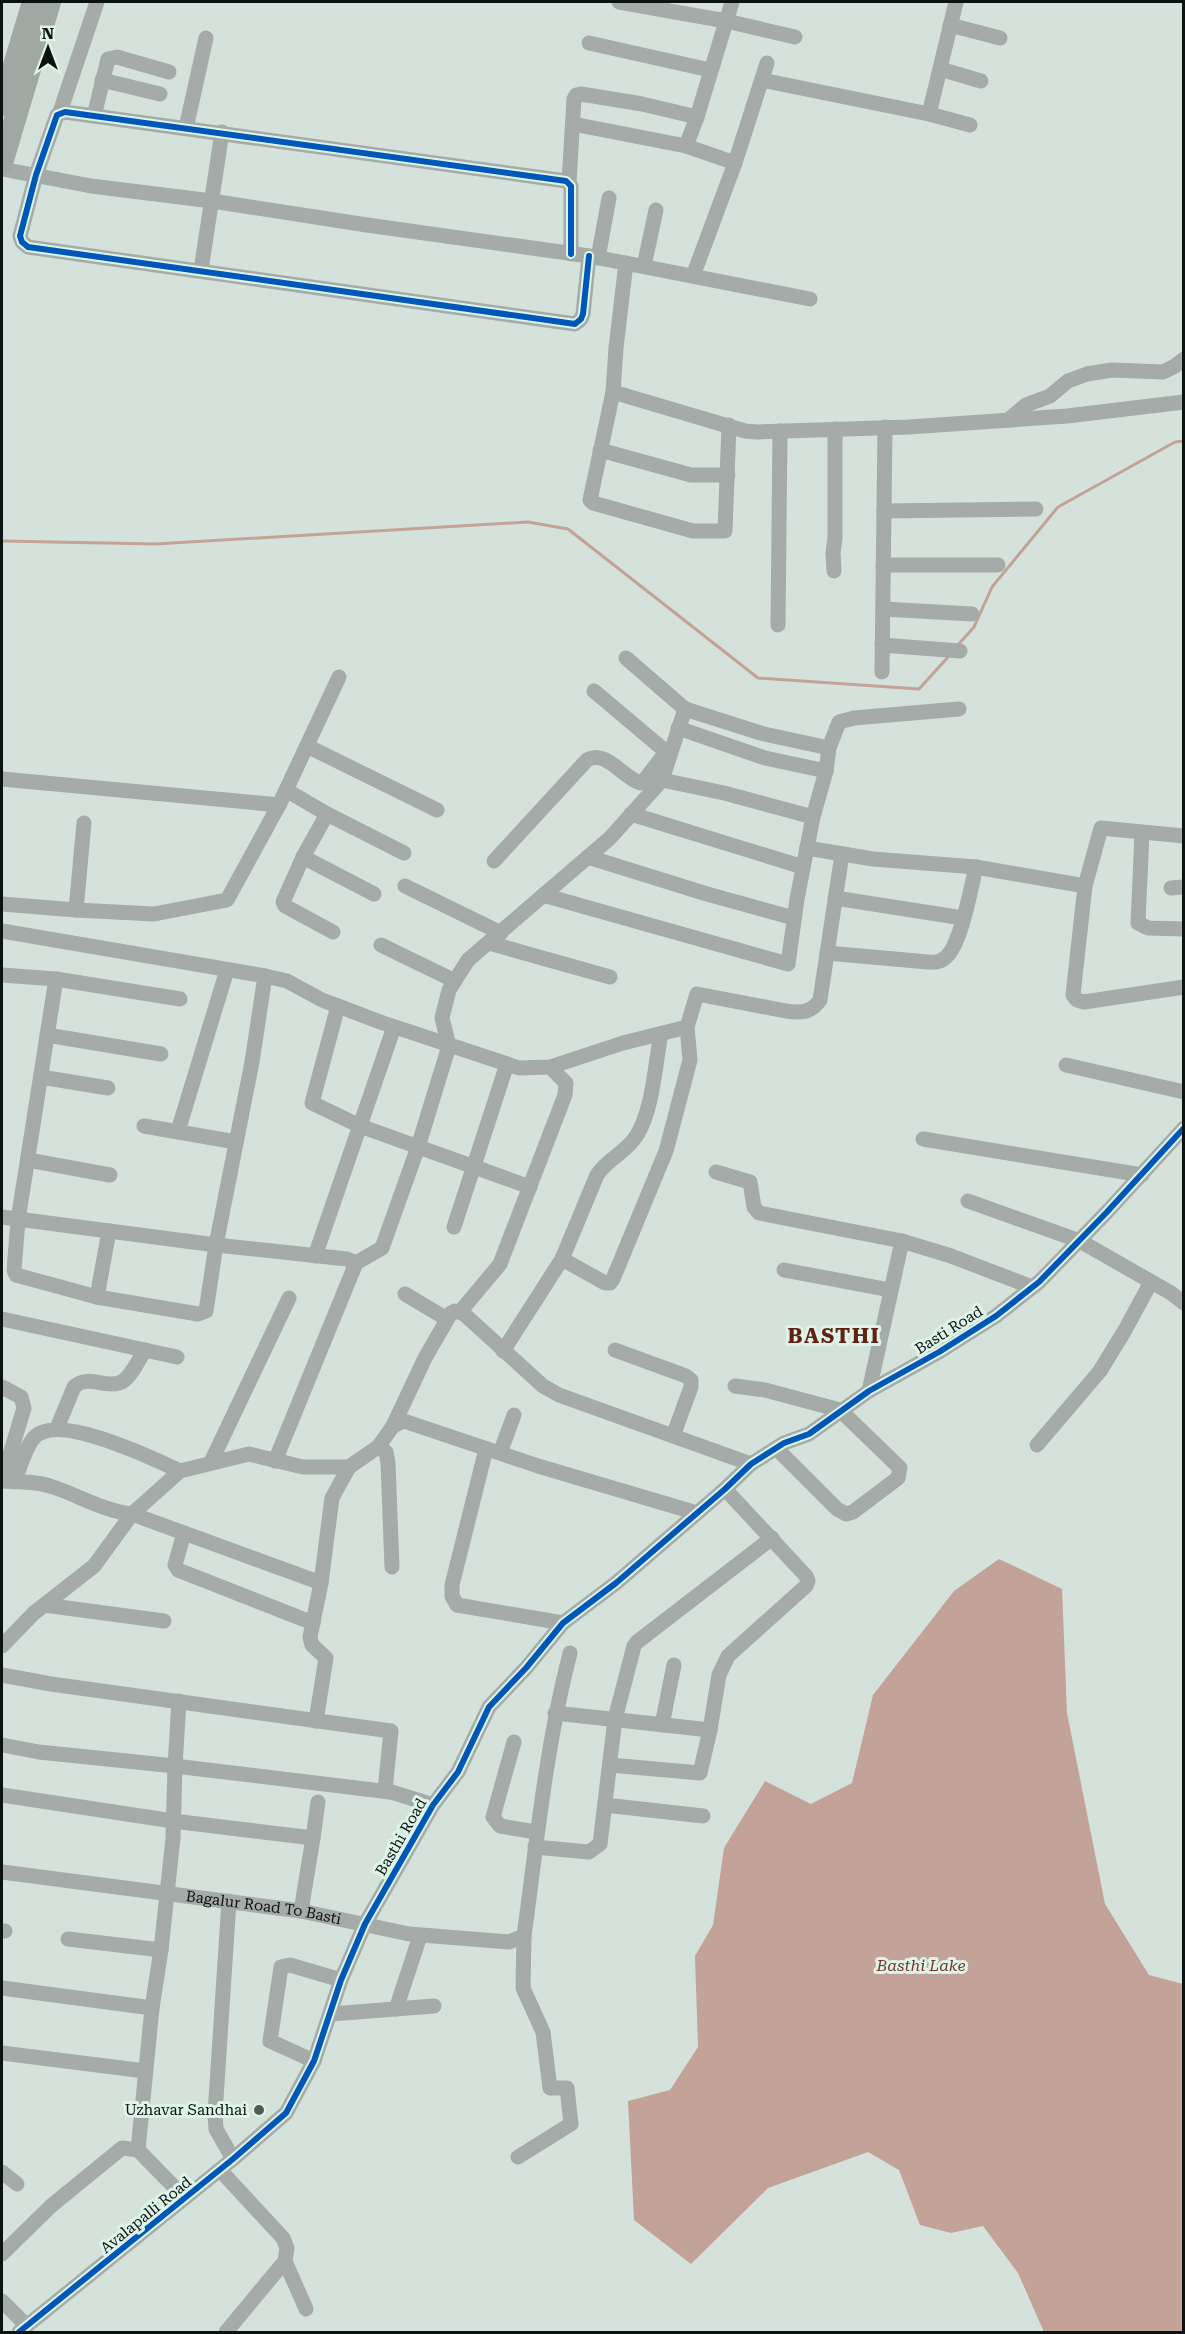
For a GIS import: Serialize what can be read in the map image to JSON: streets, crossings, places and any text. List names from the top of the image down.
{
  "streets": {
    "street": [
      "Basti Road",
      "Basthi Road",
      "Bagalur Road To Basti",
      "Avalapalli Road"
    ]
  },
  "crossings": [
    ["Basti Road", "Basthi Road"],
    ["Basthi Road", "Bagalur Road To Basti"],
    ["Basthi Road", "Avalapalli Road"]
  ],
  "districts": ["BASTHI"],
  "water": ["Basthi Lake"],
  "places": ["Uzhavar Sandhai"],
  "north": "top"
}
